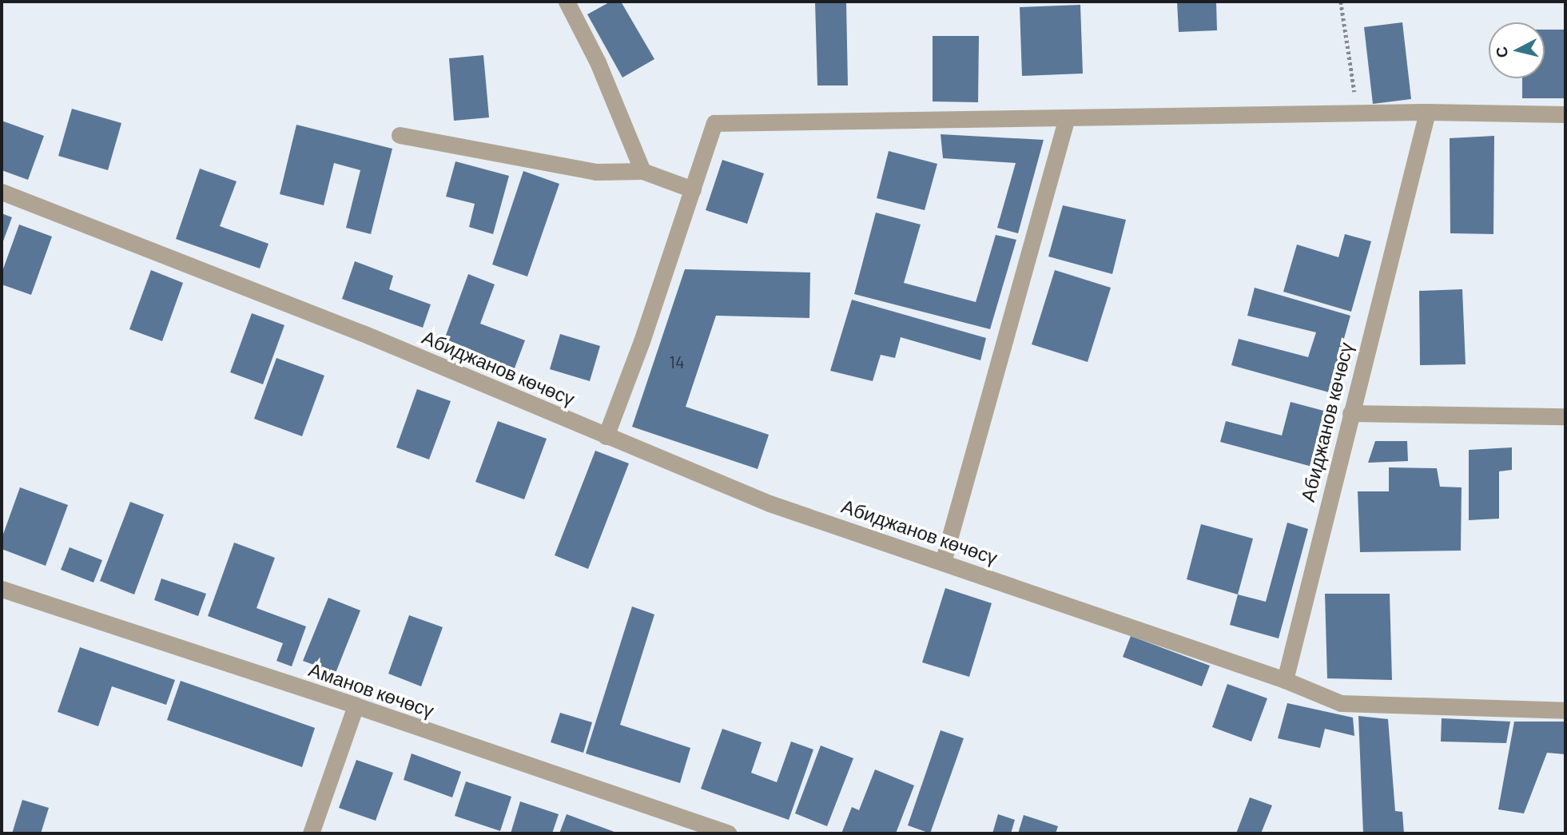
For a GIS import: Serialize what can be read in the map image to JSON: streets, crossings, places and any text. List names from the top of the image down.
{
  "streets": {
    "street": ["Абиджанов көчөсү", "Аманов көчөсү"]
  },
  "house_numbers": ["14"],
  "north": "left"
}
